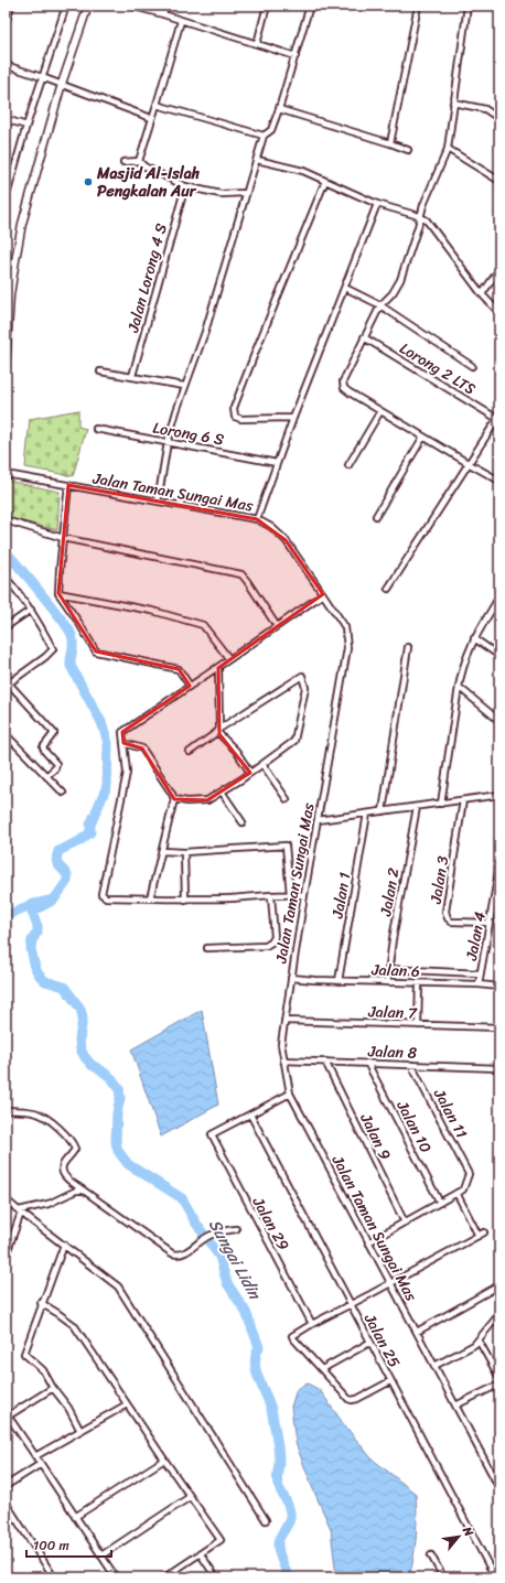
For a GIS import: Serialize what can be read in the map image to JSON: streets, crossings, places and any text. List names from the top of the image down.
{
  "streets": {
    "street": [
      "Jalan Lorong 4 S",
      "Lorong 2 LTS",
      "Lorong 6 S",
      "Jalan Taman Sungai Mas",
      "Jalan 3",
      "Jalan 2",
      "Jalan 1",
      "Jalan 4",
      "Jalan 6",
      "Jalan 7",
      "Jalan 8",
      "Jalan 11",
      "Jalan 10",
      "Jalan 9",
      "Jalan 29",
      "Jalan 25"
    ]
  },
  "crossings": [
    ["Jalan Taman Sungai Mas", "Jalan 6"],
    ["Jalan Taman Sungai Mas", "Jalan 7"],
    ["Jalan Taman Sungai Mas", "Jalan 8"],
    ["Jalan 3", "Jalan 4"],
    ["Jalan 2", "Jalan 6"],
    ["Jalan 1", "Jalan 6"],
    ["Jalan 4", "Jalan 6"],
    ["Jalan 8", "Jalan 11"],
    ["Jalan 8", "Jalan 10"],
    ["Jalan 8", "Jalan 9"],
    ["Jalan 29", "Jalan 25"]
  ],
  "water": ["Sungai Lidin"],
  "places": ["Masjid Al-Islah Pengkalan Aur"],
  "scale_bar": "100 m",
  "north": "top right"
}
